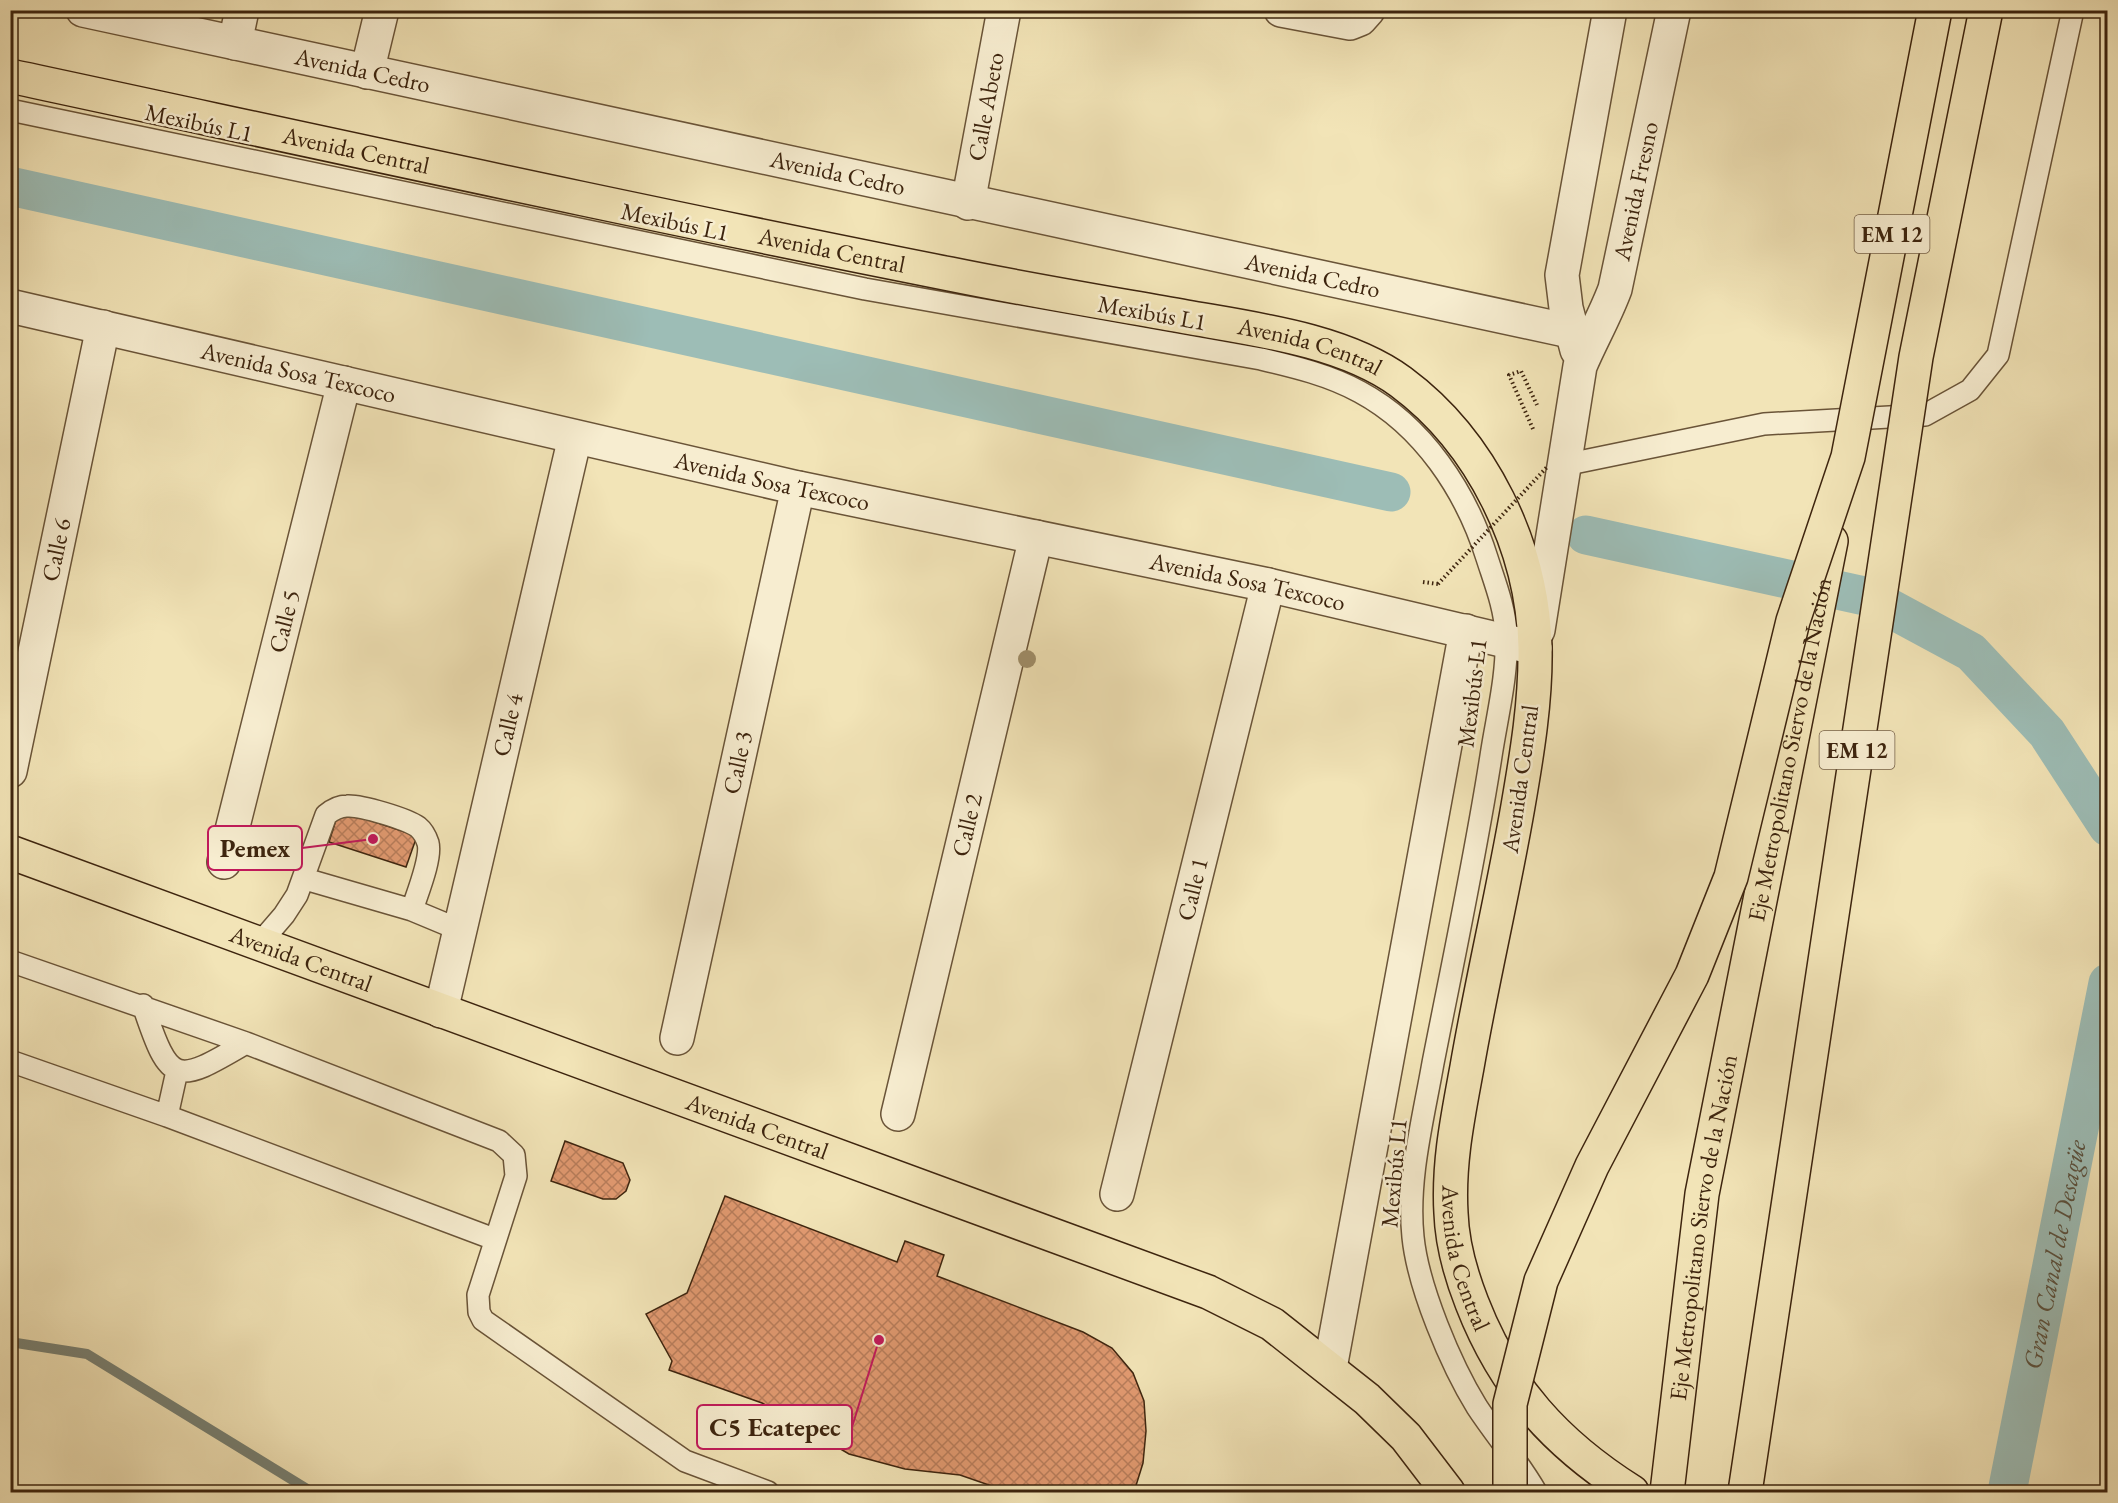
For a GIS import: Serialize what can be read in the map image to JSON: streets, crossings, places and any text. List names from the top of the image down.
{
  "streets": {
    "highway": ["Avenida Central", "EM 12", "Eje Metropolitano Siervo de la Nación"],
    "street": [
      "Avenida Cedro",
      "Calle Abeto",
      "Avenida Fresno",
      "Avenida Sosa Texcoco",
      "Calle 6",
      "Calle 5",
      "Calle 4",
      "Calle 3",
      "Calle 2",
      "Calle 1"
    ],
    "lane": ["Mexibús L1"]
  },
  "crossings": [
    ["Avenida Cedro", "Calle Abeto"],
    ["Avenida Cedro", "Avenida Fresno"],
    ["Mexibús L1", "Avenida Central"],
    ["Mexibús L1", "Avenida Fresno"],
    ["Mexibús L1", "Avenida Sosa Texcoco"],
    ["Avenida Central", "Avenida Fresno"],
    ["Avenida Central", "Avenida Sosa Texcoco"],
    ["Avenida Central", "Calle 4"],
    ["Avenida Fresno", "Avenida Sosa Texcoco"],
    ["Avenida Sosa Texcoco", "Calle 6"],
    ["Avenida Sosa Texcoco", "Calle 5"],
    ["Avenida Sosa Texcoco", "Calle 4"],
    ["Avenida Sosa Texcoco", "Calle 3"],
    ["Avenida Sosa Texcoco", "Calle 2"],
    ["Avenida Sosa Texcoco", "Calle 1"]
  ],
  "water": ["Gran Canal de Desagüe"],
  "places": ["Pemex", "C5 Ecatepec"]
}
